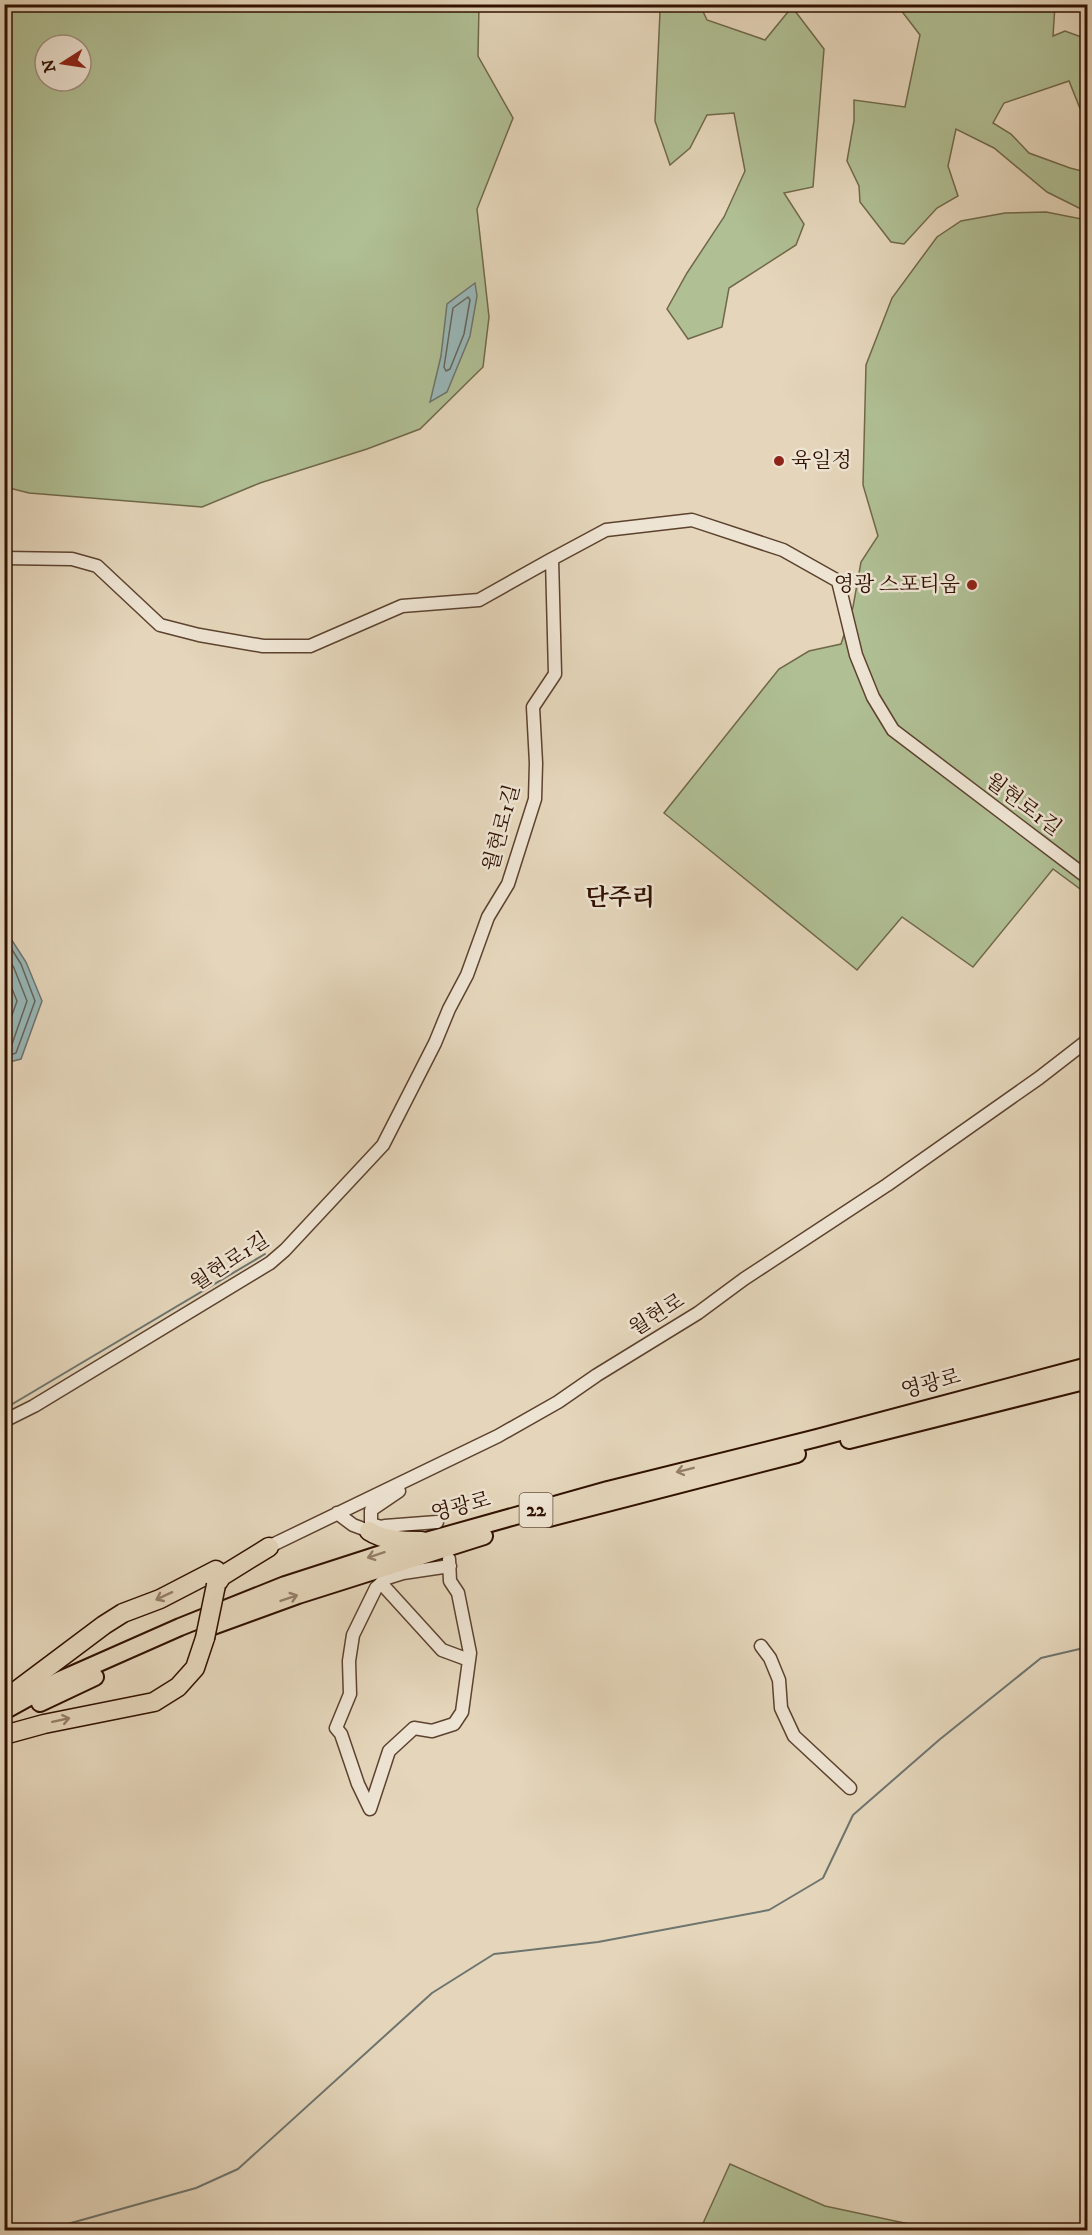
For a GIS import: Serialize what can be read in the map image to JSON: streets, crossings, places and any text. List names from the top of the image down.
{
  "streets": {
    "main road": ["영광로", "22"],
    "street": ["월현로1길", "월현로"]
  },
  "districts": ["단주리"],
  "places": ["육일정", "영광 스포티움"],
  "north": "left"
}
